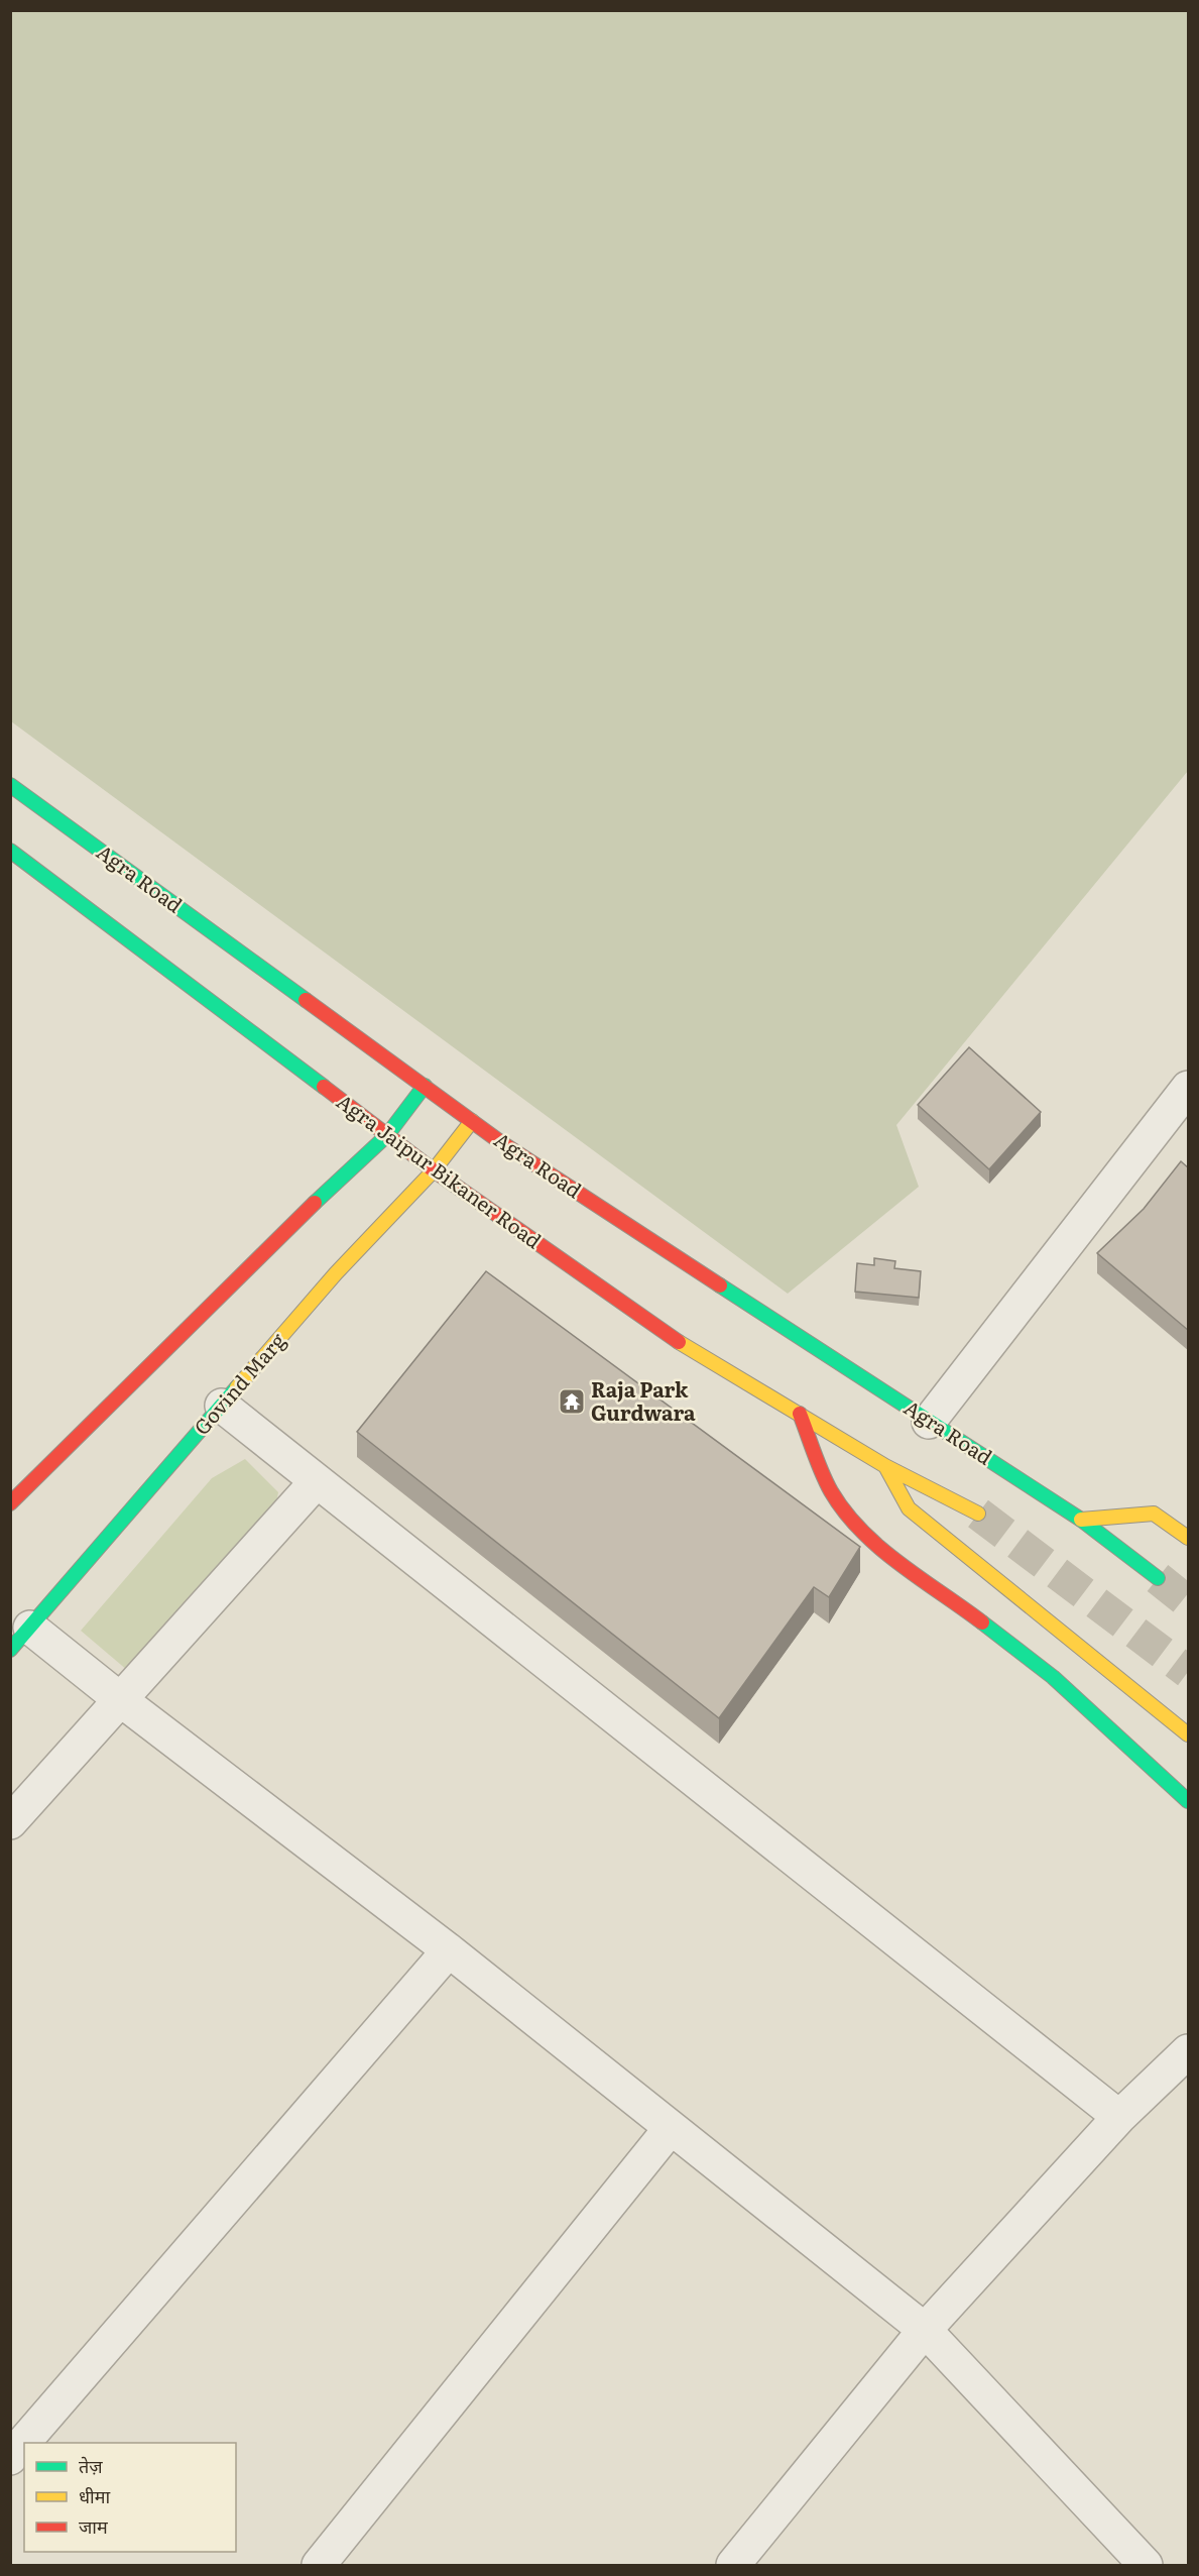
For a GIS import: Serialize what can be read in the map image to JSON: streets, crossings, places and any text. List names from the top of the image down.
{
  "streets": {
    "main road": ["Agra Road", "Agra Jaipur Bikaner Road", "Govind Marg"]
  },
  "crossings": [
    ["Agra Road", "Govind Marg"],
    ["Agra Jaipur Bikaner Road", "Govind Marg"]
  ],
  "places": {
    "temple": ["Raja Park Gurdwara"]
  },
  "legend": ["तेज़", "धीमा", "जाम"]
}
